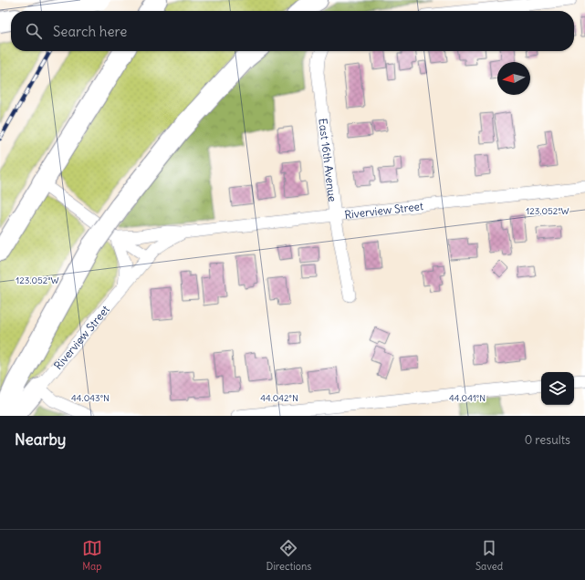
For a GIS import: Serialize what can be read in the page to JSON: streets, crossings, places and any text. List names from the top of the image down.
{
  "streets": {
    "street": ["East 16th Avenue", "Riverview Street"]
  },
  "crossings": [
    ["East 16th Avenue", "Riverview Street"]
  ],
  "north": "left",
  "page": {
    "search": "Search here",
    "heading": ["Nearby", "0 results"],
    "nav": ["Map", "Directions", "Saved"]
  },
  "coordinates": [
    "123.052°W",
    "44.043°N",
    "44.042°N",
    "44.041°N"
  ]
}
